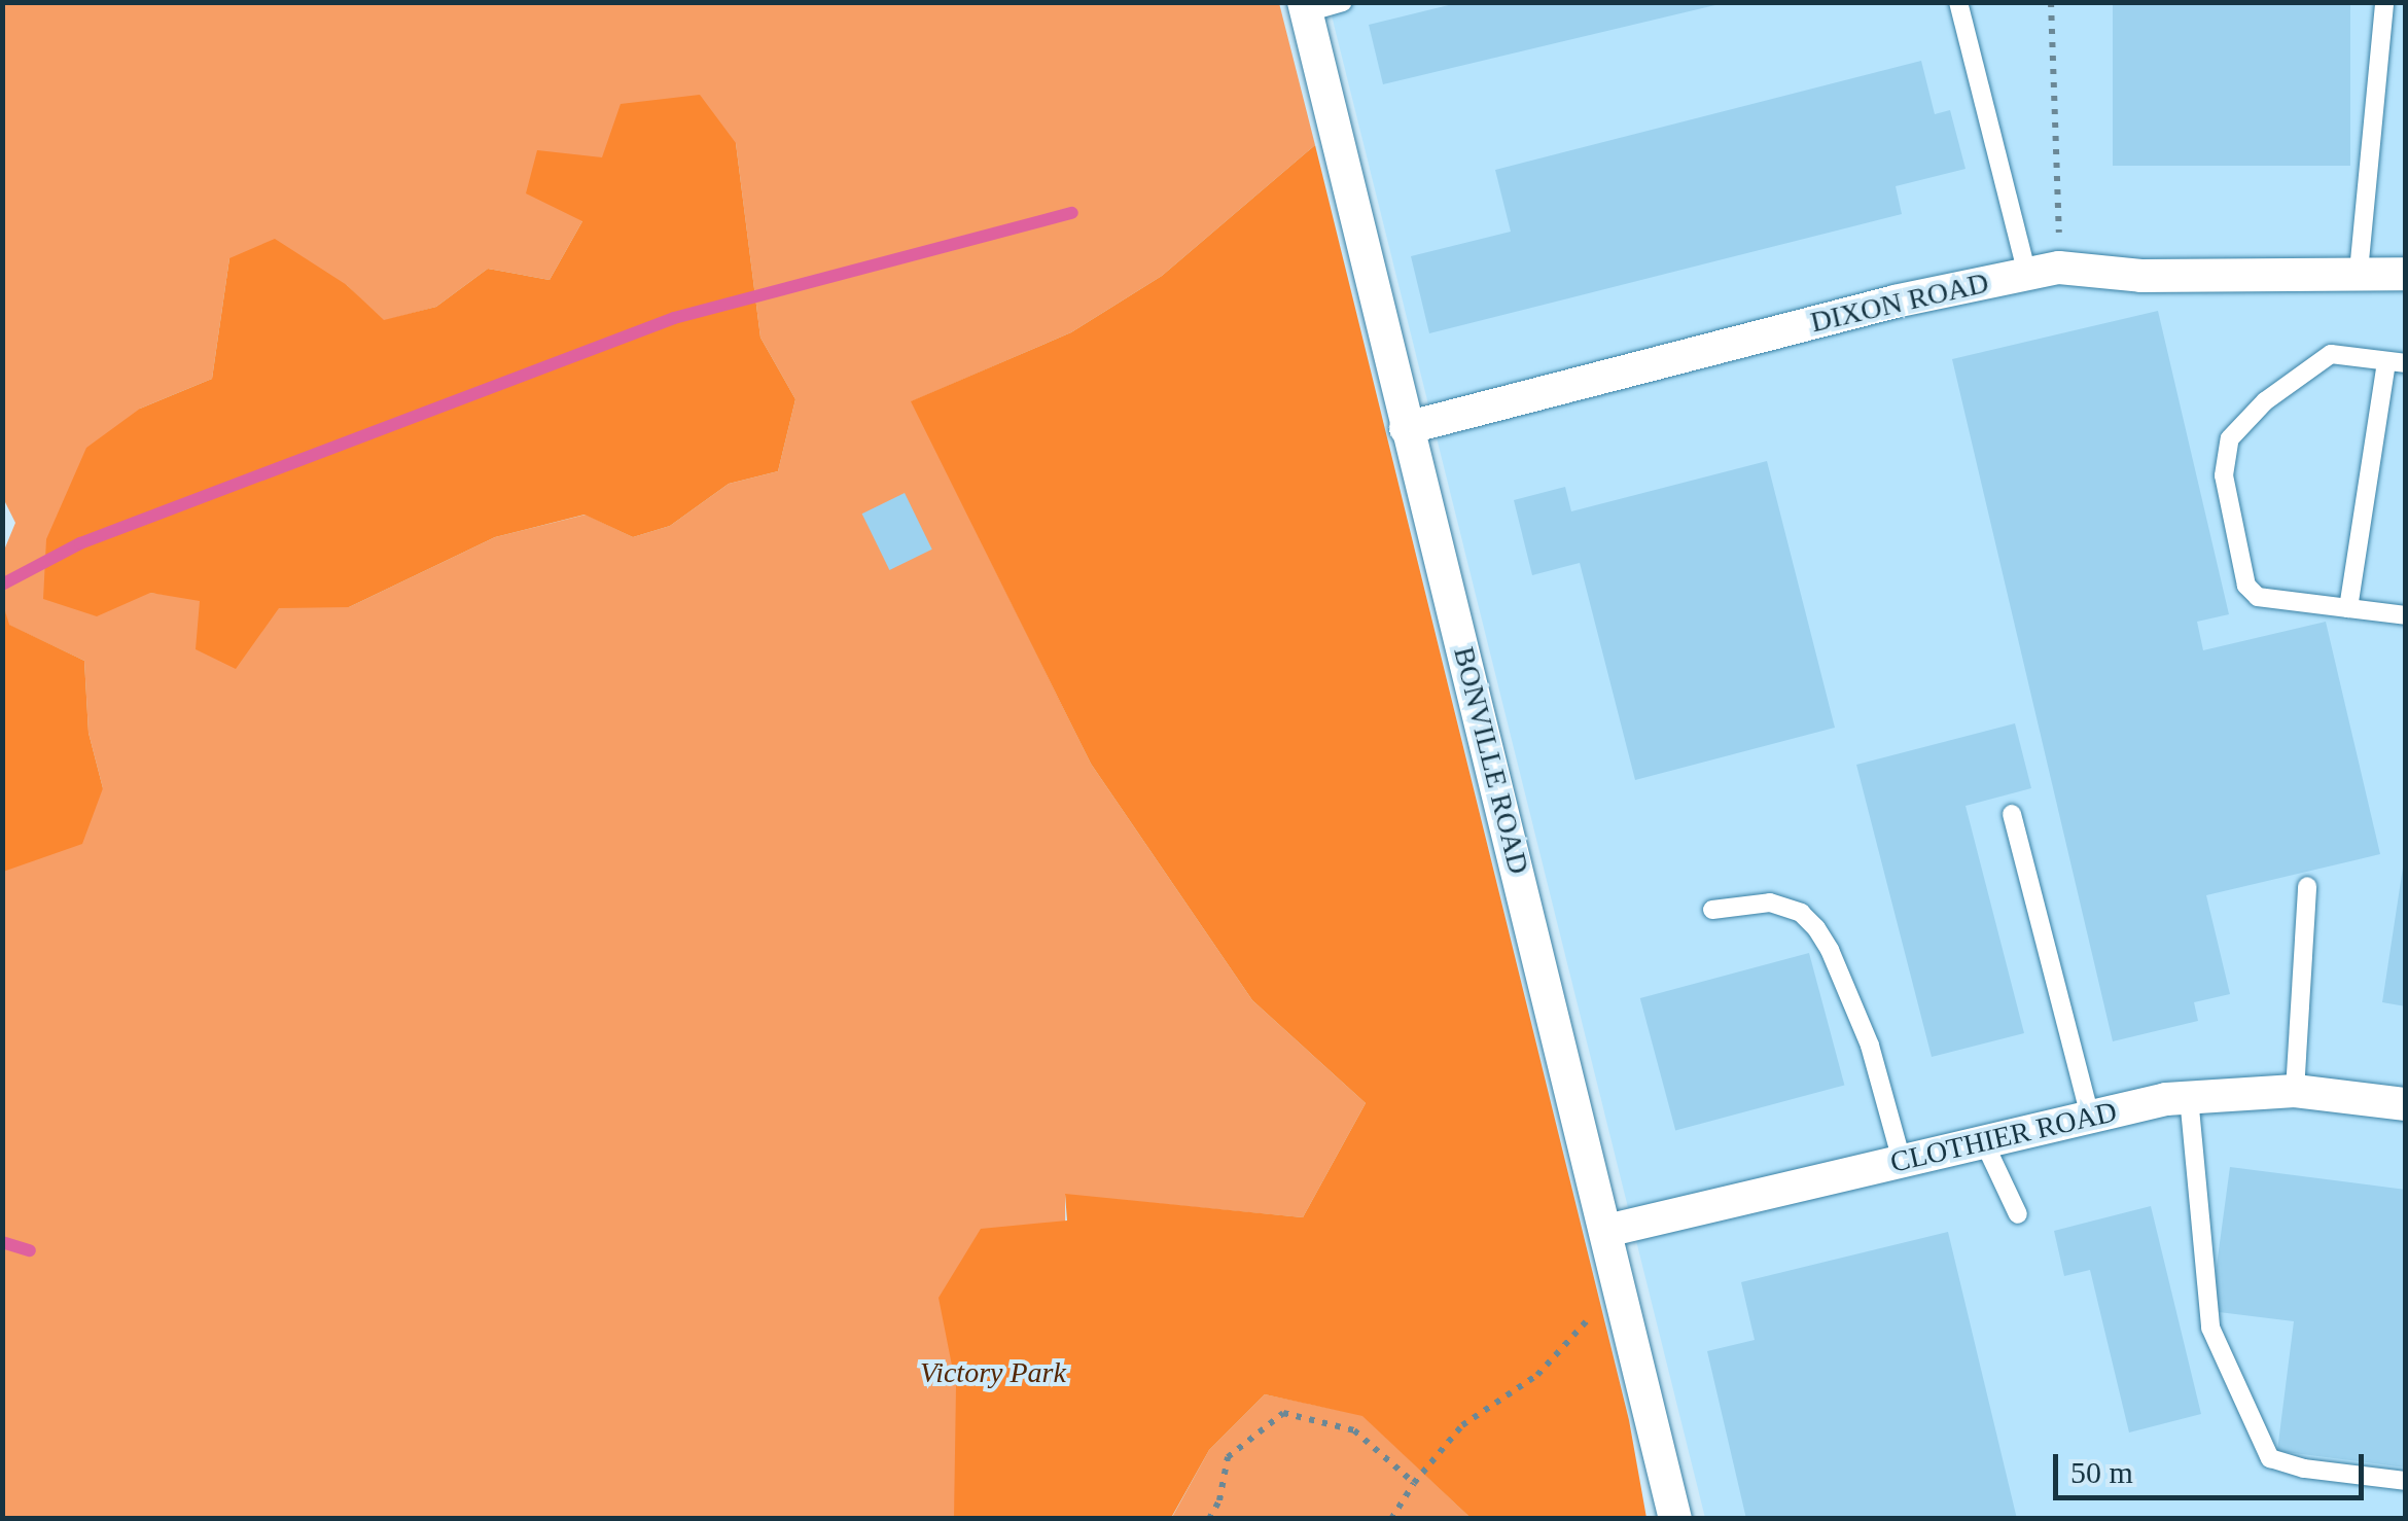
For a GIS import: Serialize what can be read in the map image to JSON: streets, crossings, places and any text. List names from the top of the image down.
{
  "streets": {
    "street": ["DIXON ROAD", "BONVILLE ROAD", "CLOTHIER ROAD"]
  },
  "crossings": [
    ["DIXON ROAD", "BONVILLE ROAD"],
    ["BONVILLE ROAD", "CLOTHIER ROAD"]
  ],
  "parks": ["Victory Park"],
  "scale_bar": "50 m"
}
